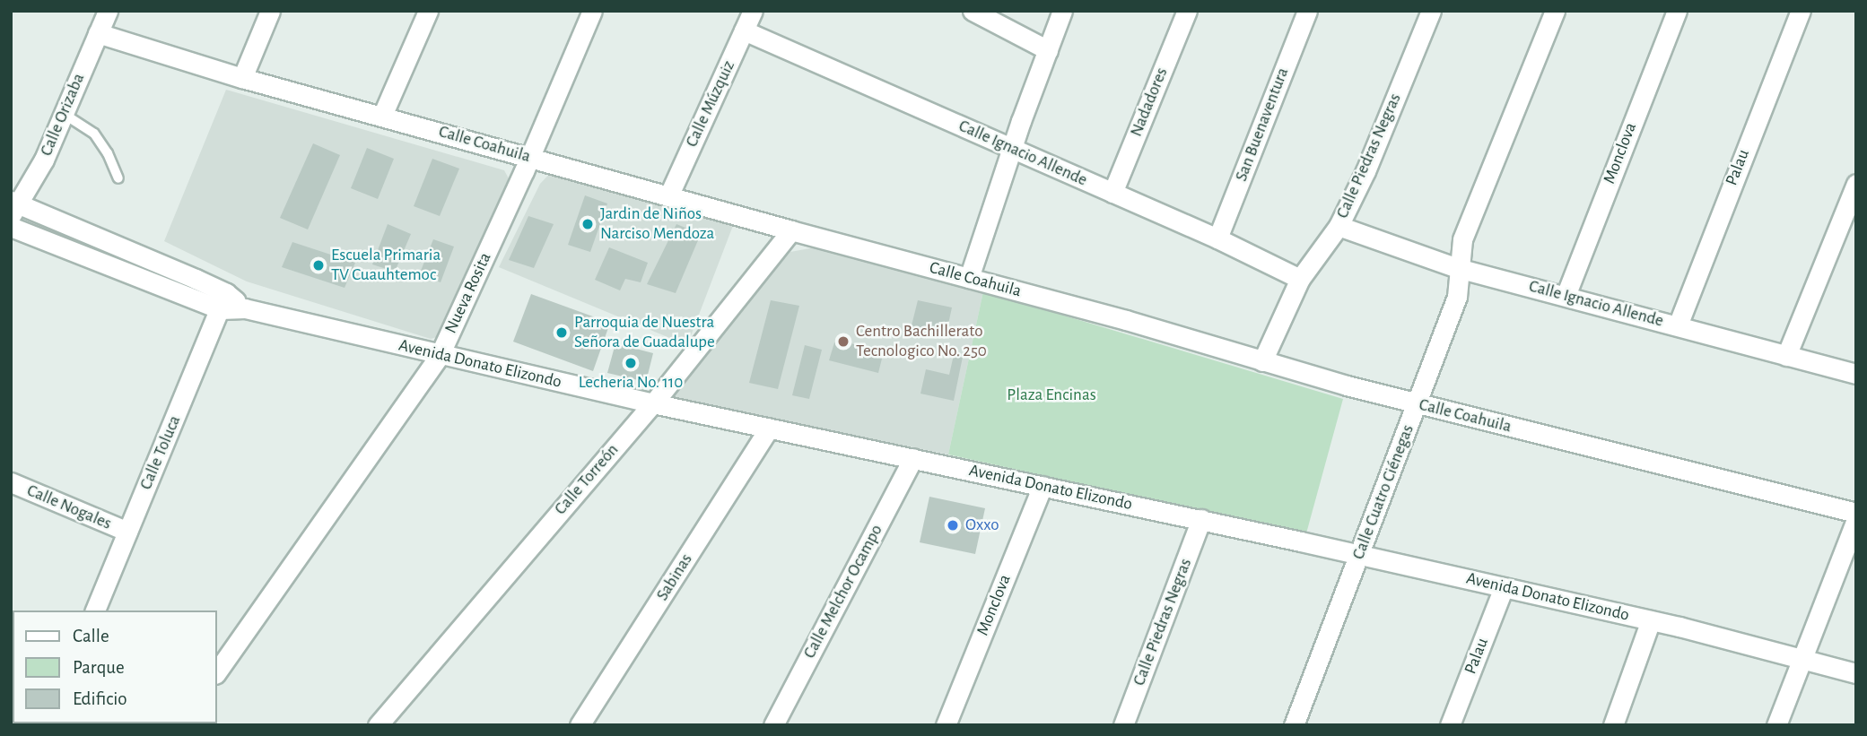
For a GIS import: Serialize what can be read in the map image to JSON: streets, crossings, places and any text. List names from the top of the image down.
{
  "streets": {
    "street": [
      "Nadadores",
      "Calle Múzquiz",
      "Calle Orizaba",
      "San Buenaventura",
      "Calle Coahuila",
      "Calle Ignacio Allende",
      "Monclova",
      "Calle Piedras Negras",
      "Palau",
      "Nueva Rosita",
      "Avenida Donato Elizondo",
      "Calle Toluca",
      "Calle Torreón",
      "Calle Cuatro Ciénegas",
      "Calle Nogales",
      "Sabinas",
      "Calle Melchor Ocampo"
    ]
  },
  "crossings": [
    ["Nadadores", "Calle Ignacio Allende"],
    ["Calle Múzquiz", "Calle Coahuila"],
    ["Calle Múzquiz", "Calle Ignacio Allende"],
    ["Calle Orizaba", "Calle Coahuila"],
    ["Calle Orizaba", "Avenida Donato Elizondo"],
    ["San Buenaventura", "Calle Ignacio Allende"],
    ["Calle Coahuila", "Calle Piedras Negras"],
    ["Calle Coahuila", "Nueva Rosita"],
    ["Calle Coahuila", "Calle Torreón"],
    ["Calle Coahuila", "Calle Cuatro Ciénegas"],
    ["Calle Ignacio Allende", "Monclova"],
    ["Calle Ignacio Allende", "Calle Piedras Negras"],
    ["Calle Ignacio Allende", "Palau"],
    ["Calle Ignacio Allende", "Calle Cuatro Ciénegas"],
    ["Monclova", "Avenida Donato Elizondo"],
    ["Calle Piedras Negras", "Avenida Donato Elizondo"],
    ["Palau", "Avenida Donato Elizondo"],
    ["Nueva Rosita", "Avenida Donato Elizondo"],
    ["Avenida Donato Elizondo", "Calle Toluca"],
    ["Avenida Donato Elizondo", "Calle Torreón"],
    ["Avenida Donato Elizondo", "Calle Cuatro Ciénegas"],
    ["Avenida Donato Elizondo", "Sabinas"],
    ["Avenida Donato Elizondo", "Calle Melchor Ocampo"],
    ["Calle Toluca", "Calle Nogales"]
  ],
  "parks": ["Plaza Encinas"],
  "places": [
    "Jardin de Niños Narciso Mendoza",
    "Escuela Primaria TV Cuauhtemoc",
    "Parroquia de Nuestra Señora de Guadalupe",
    "Centro Bachillerato Tecnologico No. 250",
    "Lecheria No. 110",
    "Oxxo"
  ],
  "legend": ["Calle", "Parque", "Edificio"]
}
